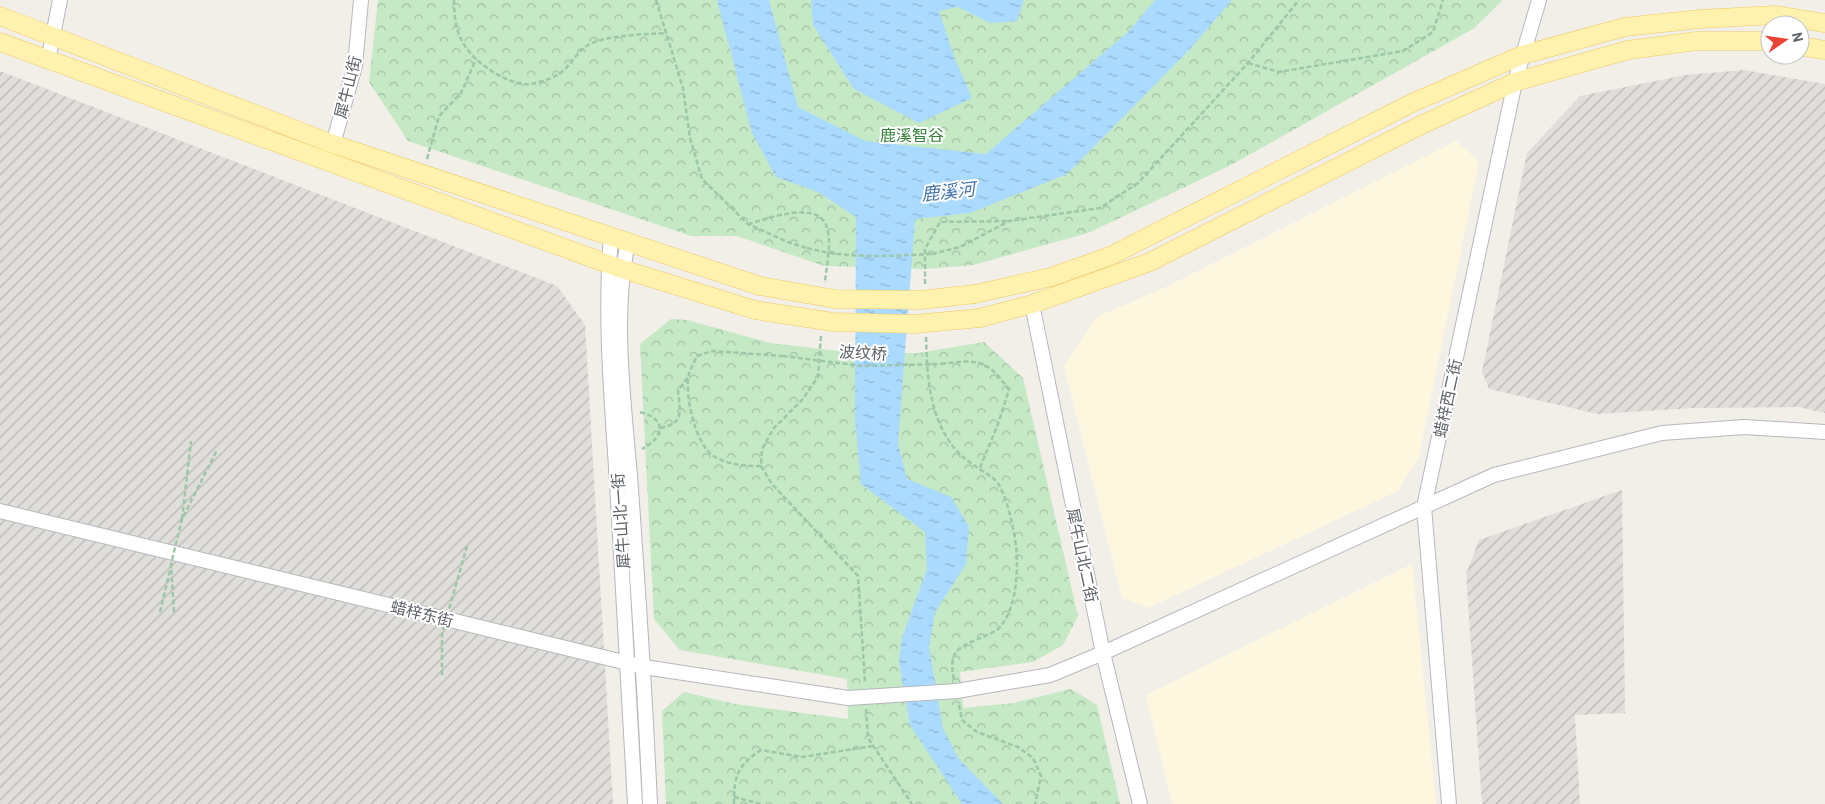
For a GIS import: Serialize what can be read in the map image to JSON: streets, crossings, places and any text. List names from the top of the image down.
{
  "streets": {
    "street": [
      "犀牛山街",
      "蜡梓西二街",
      "犀牛山北一街",
      "犀牛山北二街",
      "蜡梓东街"
    ],
    "path": ["波纹桥"]
  },
  "crossings": [
    ["蜡梓西二街", "蜡梓东街"],
    ["犀牛山北一街", "蜡梓东街"],
    ["犀牛山北二街", "蜡梓东街"]
  ],
  "water": ["鹿溪河"],
  "parks": ["鹿溪智谷"],
  "north": "right"
}
